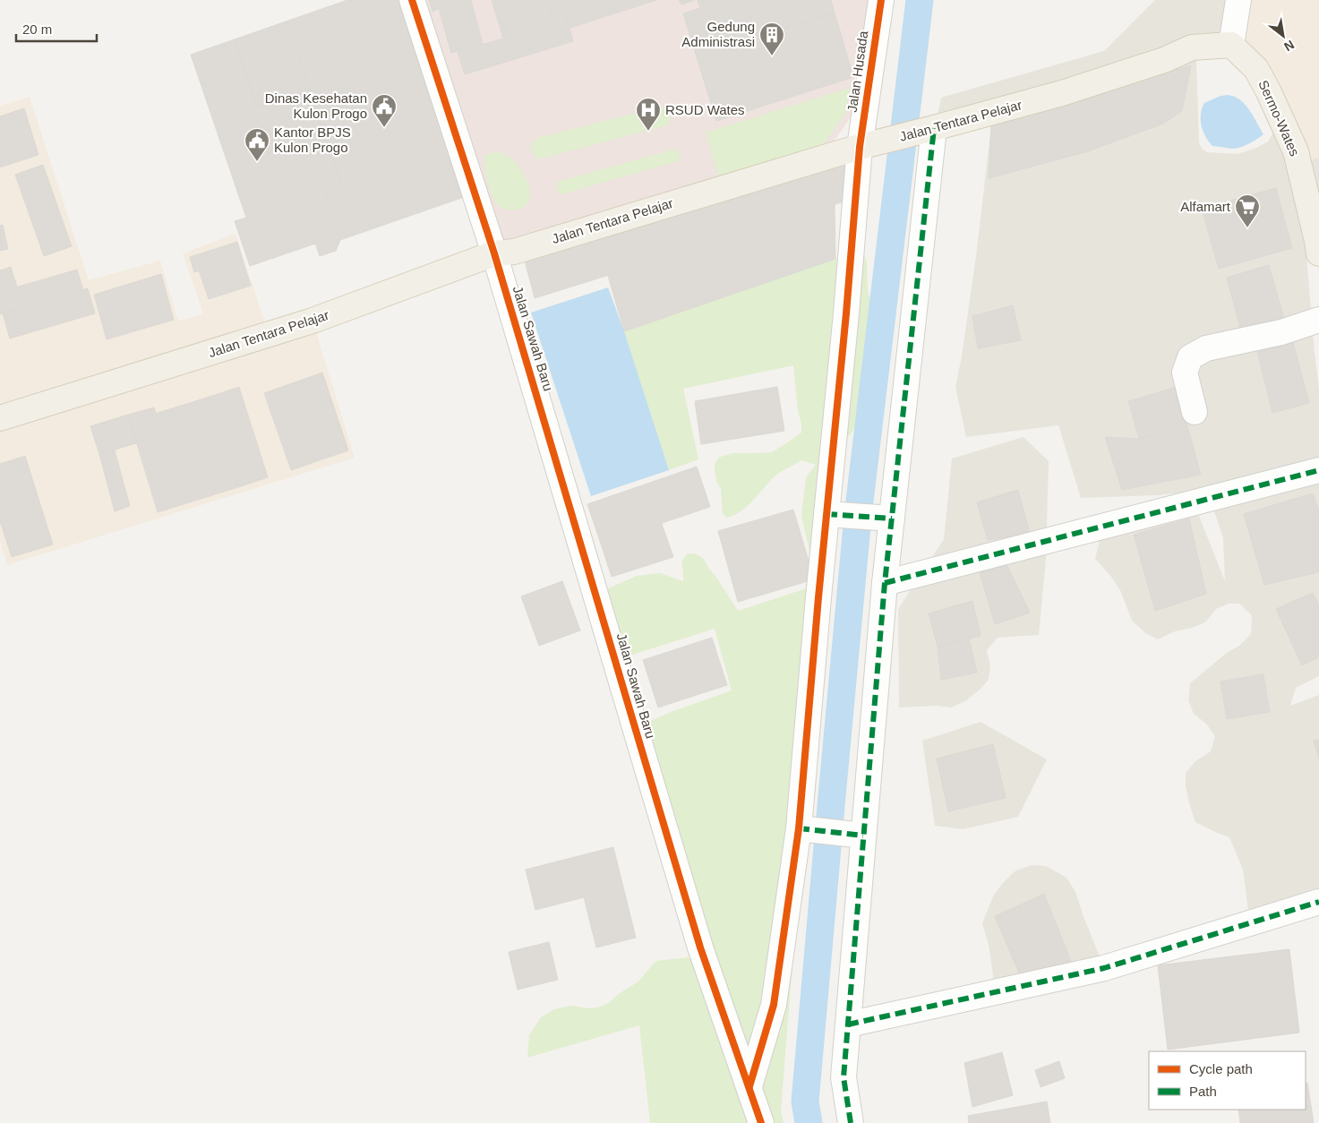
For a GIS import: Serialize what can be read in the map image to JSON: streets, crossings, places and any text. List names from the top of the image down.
{
  "streets": {
    "main road": ["Sermo-Wates", "Jalan Tentara Pelajar"],
    "street": ["Jalan Husada", "Jalan Sawah Baru"]
  },
  "crossings": [
    ["Jalan Husada", "Jalan Tentara Pelajar"],
    ["Jalan Husada", "Jalan Sawah Baru"],
    ["Sermo-Wates", "Jalan Tentara Pelajar"],
    ["Jalan Tentara Pelajar", "Jalan Sawah Baru"]
  ],
  "places": {
    "building": ["Gedung Administrasi"],
    "public building": ["Dinas Kesehatan Kulon Progo", "Kantor BPJS Kulon Progo"],
    "hospital": ["RSUD Wates"],
    "supermarket": ["Alfamart"]
  },
  "legend": ["Cycle path", "Path"],
  "scale_bar": "20 m",
  "north": "bottom right"
}
